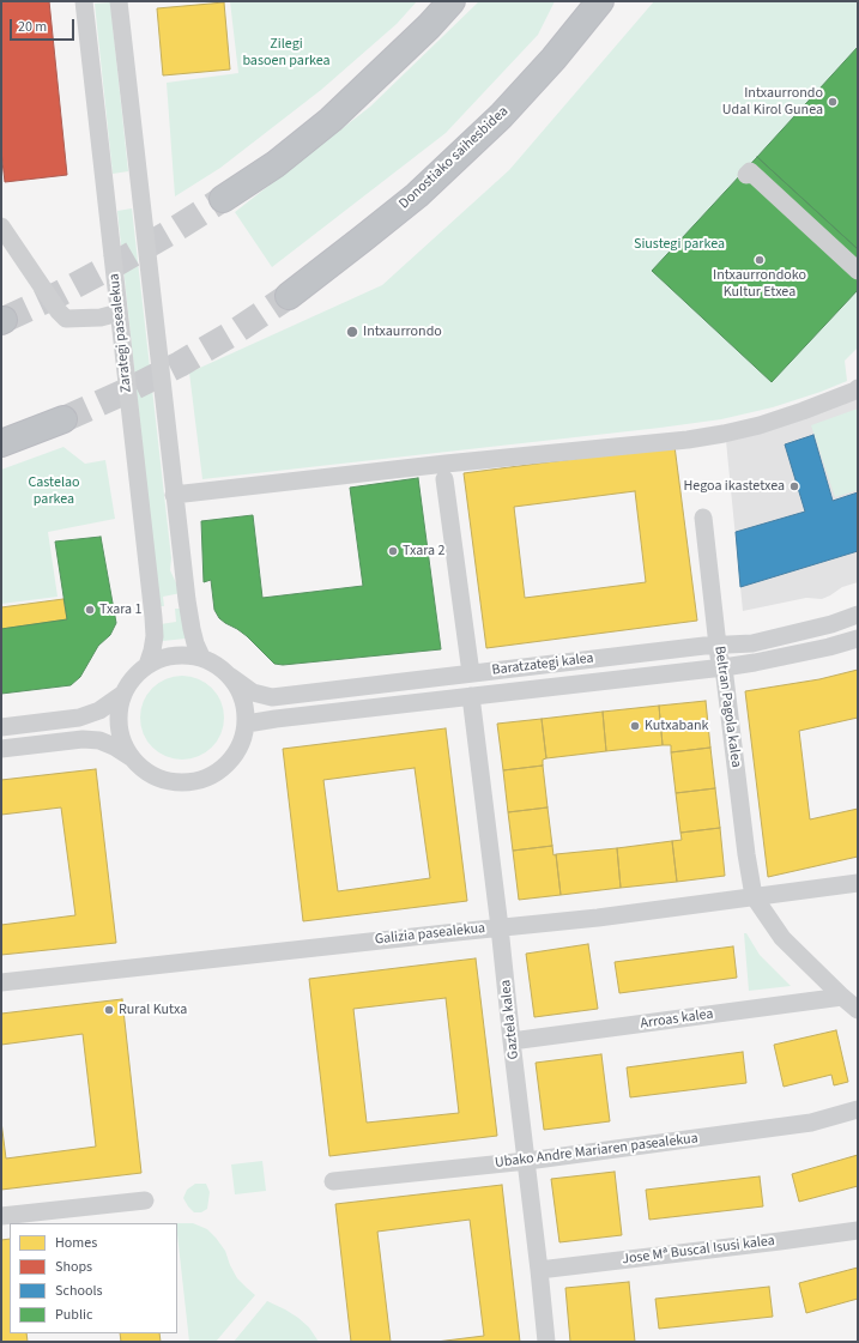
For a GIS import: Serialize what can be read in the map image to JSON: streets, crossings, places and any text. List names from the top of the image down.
{
  "streets": {
    "highway": ["Donostiako saihesbidea"],
    "street": [
      "Zarategi pasealekua",
      "Baratzategi kalea",
      "Beltran Pagola kalea",
      "Galizia pasealekua",
      "Gaztela kalea",
      "Arroas kalea",
      "Ubako Andre Mariaren pasealekua",
      "Jose Mª Buscal Isusi kalea"
    ]
  },
  "crossings": [
    ["Zarategi pasealekua", "Baratzategi kalea"],
    ["Baratzategi kalea", "Beltran Pagola kalea"],
    ["Baratzategi kalea", "Gaztela kalea"],
    ["Beltran Pagola kalea", "Galizia pasealekua"],
    ["Galizia pasealekua", "Gaztela kalea"],
    ["Gaztela kalea", "Arroas kalea"],
    ["Gaztela kalea", "Ubako Andre Mariaren pasealekua"],
    ["Gaztela kalea", "Jose Mª Buscal Isusi kalea"]
  ],
  "parks": ["Zilegi basoen parkea", "Siustegi parkea", "Castelao parkea"],
  "places": [
    "Intxaurrondo Udal Kirol Gunea",
    "Intxaurrondoko Kultur Etxea",
    "Intxaurrondo",
    "Hegoa ikastetxea",
    "Txara 2",
    "Txara 1",
    "Kutxabank",
    "Rural Kutxa"
  ],
  "legend": [
    "Homes",
    "Shops",
    "Schools",
    "Public"
  ],
  "scale_bar": "20 m"
}
